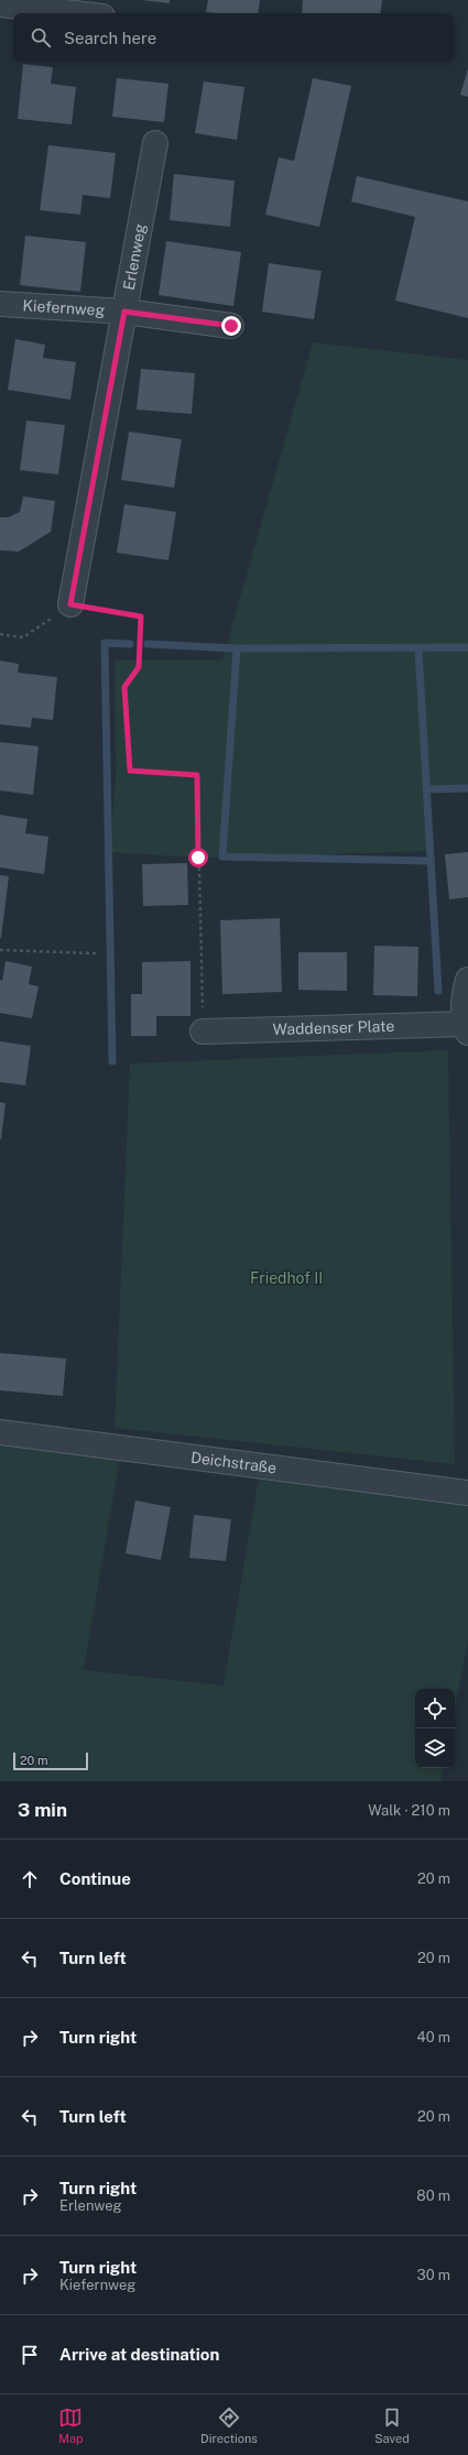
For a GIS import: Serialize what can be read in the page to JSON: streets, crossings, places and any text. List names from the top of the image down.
{
  "streets": {
    "street": [
      "Erlenweg",
      "Kiefernweg",
      "Waddenser Plate",
      "Deichstraße"
    ]
  },
  "crossings": [
    ["Erlenweg", "Kiefernweg"]
  ],
  "parks": ["Friedhof II"],
  "scale_bar": "20 m",
  "page": {
    "search": "Search here",
    "scale": "20 m",
    "heading": ["3 min", "Walk · 210 m"],
    "list": [
      ["Continue", "20 m"],
      ["Turn left", "20 m"],
      ["Turn right", "40 m"],
      ["Turn left", "20 m"],
      ["Turn right", "Erlenweg", "80 m"],
      ["Turn right", "Kiefernweg", "30 m"],
      "Arrive at destination"
    ],
    "nav": ["Map", "Directions", "Saved"]
  }
}
